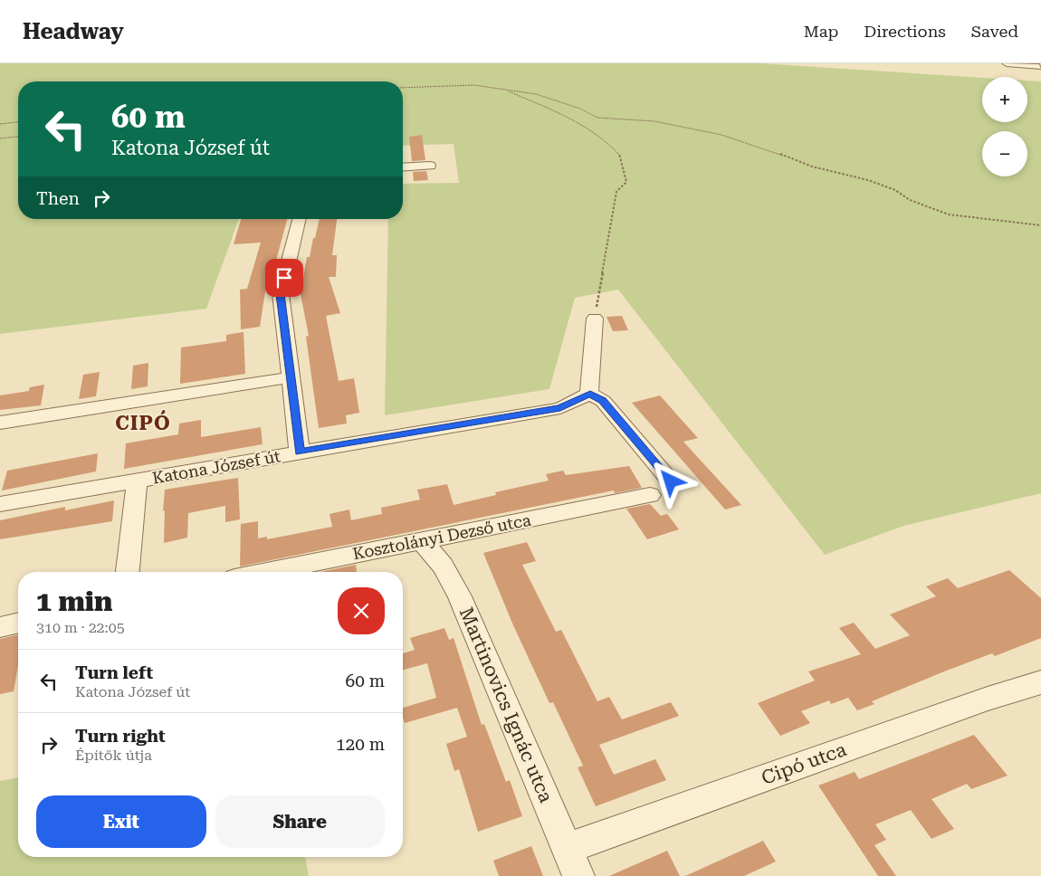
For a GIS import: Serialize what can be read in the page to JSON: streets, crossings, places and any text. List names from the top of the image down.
{
  "streets": {
    "street": [
      "Katona József út",
      "Kosztolányi Dezső utca",
      "Martinovics Ignác utca",
      "Cipó utca"
    ]
  },
  "crossings": [
    ["Kosztolányi Dezső utca", "Martinovics Ignác utca"],
    ["Martinovics Ignác utca", "Cipó utca"]
  ],
  "districts": ["CIPÓ"],
  "page": {
    "header": "Headway",
    "nav": ["Map", "Directions", "Saved"],
    "map_buttons": ["+", "−"],
    "turn": ["60 m", "Katona József út"],
    "then": "Then",
    "heading": ["1 min", "310 m · 22:05"],
    "list": [
      {
        "name": "Turn left",
        "note": "Katona József út",
        "value": "60 m"
      },
      {
        "name": "Turn right",
        "note": "Építők útja",
        "value": "120 m"
      }
    ],
    "buttons": ["Exit", "Share"]
  }
}
